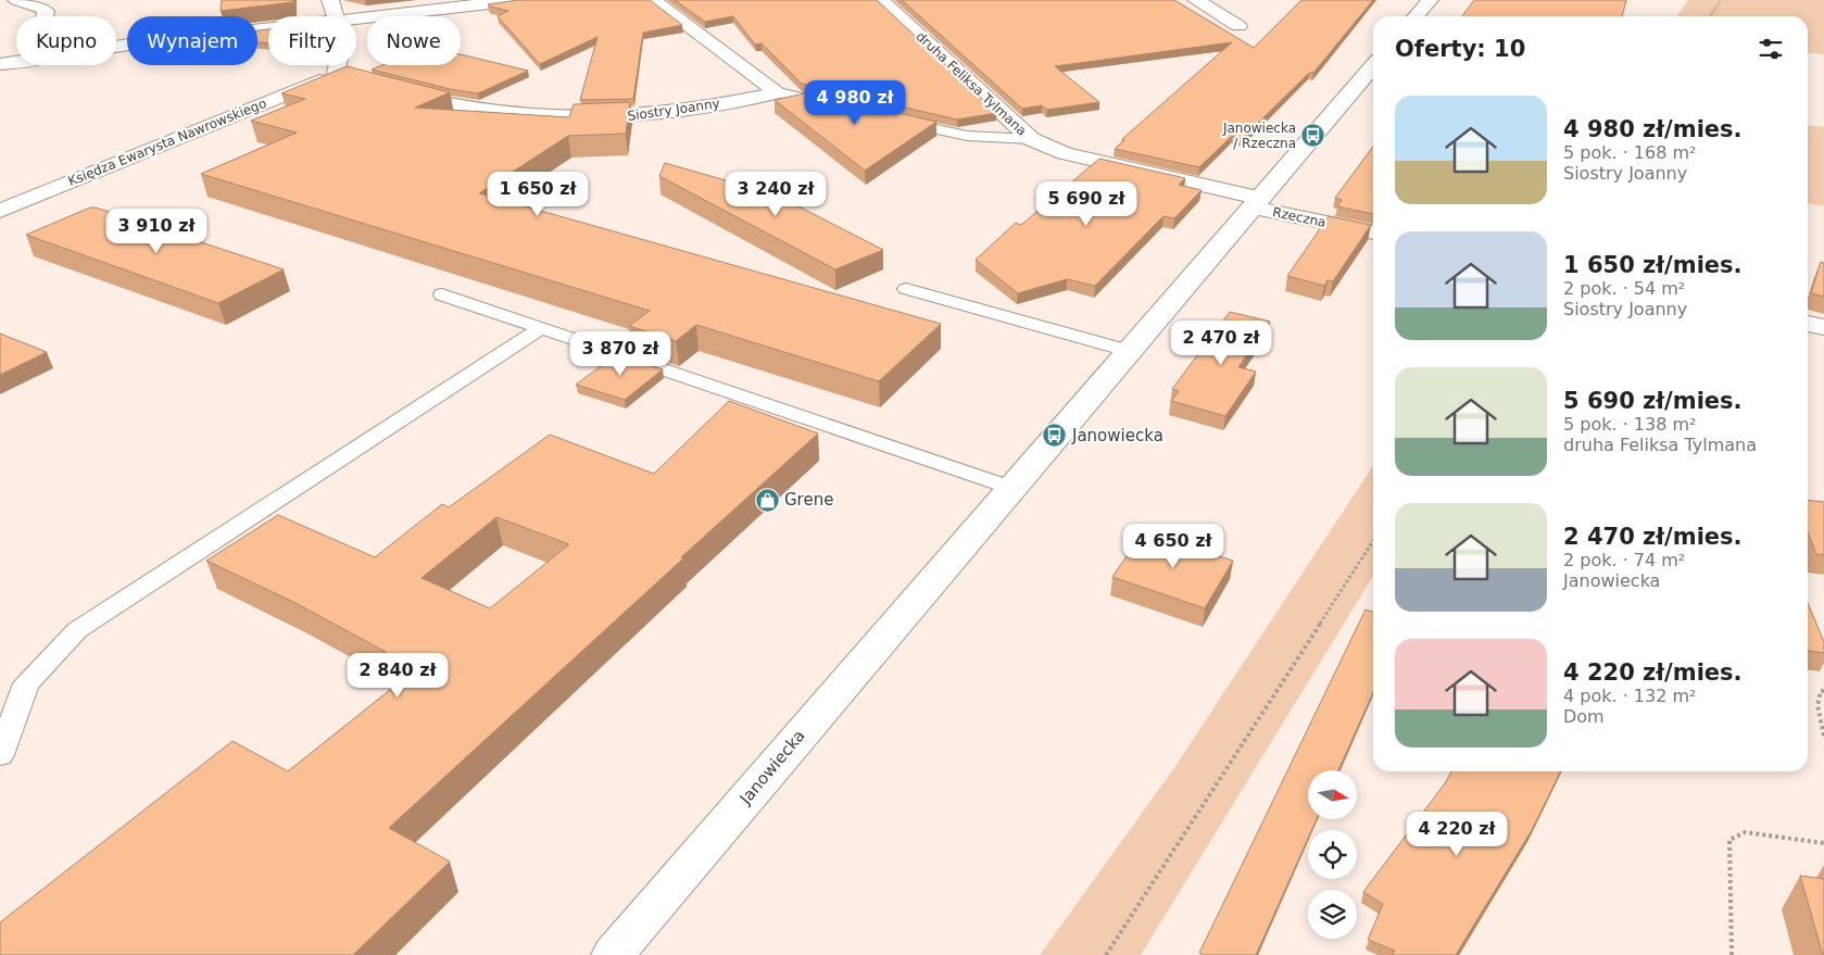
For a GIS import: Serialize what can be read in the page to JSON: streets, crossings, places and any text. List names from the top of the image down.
{
  "streets": {
    "street": [
      "druha Feliksa Tylmana",
      "Siostry Joanny",
      "Księdza Ewarysta Nawrowskiego",
      "Rzeczna",
      "Janowiecka"
    ]
  },
  "crossings": [
    ["druha Feliksa Tylmana", "Rzeczna"],
    ["druha Feliksa Tylmana", "Janowiecka"],
    ["Siostry Joanny", "Księdza Ewarysta Nawrowskiego"],
    ["Rzeczna", "Janowiecka"]
  ],
  "places": {
    "bus stop": ["Janowiecka / Rzeczna", "Janowiecka"],
    "shop": ["Grene"]
  },
  "north": "right",
  "page": {
    "chip": [
      "Kupno",
      "Wynajem",
      "Filtry",
      "Nowe"
    ],
    "heading": "Oferty: 10",
    "price": [
      "4 980 zł",
      "1 650 zł",
      "3 240 zł",
      "5 690 zł",
      "3 910 zł",
      "2 470 zł",
      "3 870 zł",
      "4 650 zł",
      "2 840 zł",
      "4 220 zł"
    ],
    "list": [
      {
        "name": "4 980 zł/mies.",
        "note": "5 pok. · 168 m² · Siostry Joanny"
      },
      {
        "name": "1 650 zł/mies.",
        "note": "2 pok. · 54 m² · Siostry Joanny"
      },
      {
        "name": "5 690 zł/mies.",
        "note": "5 pok. · 138 m² · druha Feliksa Tylmana"
      },
      {
        "name": "2 470 zł/mies.",
        "note": "2 pok. · 74 m² · Janowiecka"
      },
      {
        "name": "4 220 zł/mies.",
        "note": "4 pok. · 132 m² · Dom"
      }
    ]
  }
}
